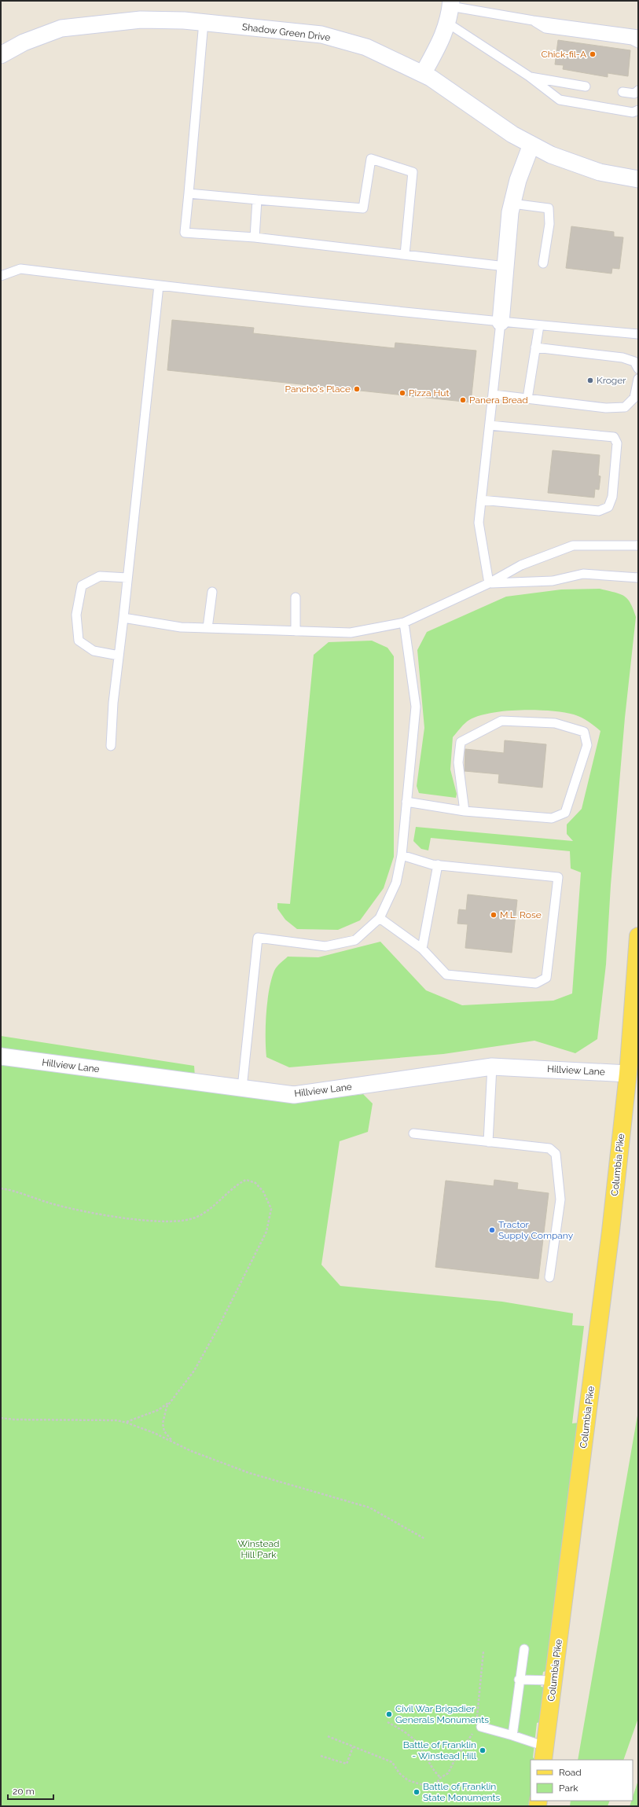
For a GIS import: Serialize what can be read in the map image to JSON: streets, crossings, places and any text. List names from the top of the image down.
{
  "streets": {
    "main road": ["Columbia Pike"],
    "street": ["Shadow Green Drive", "Hillview Lane"]
  },
  "crossings": [
    ["Hillview Lane", "Columbia Pike"]
  ],
  "parks": ["Winstead Hill Park"],
  "places": [
    "Chick-fil-A",
    "Kroger",
    "Pancho's Place",
    "Pizza Hut",
    "Panera Bread",
    "M.L. Rose",
    "Tractor Supply Company",
    "Civil War Brigadier Generals Monuments",
    "Battle of Franklin - Winstead Hill",
    "Battle of Franklin State Monuments"
  ],
  "legend": ["Road", "Park"],
  "scale_bar": "20 m"
}
